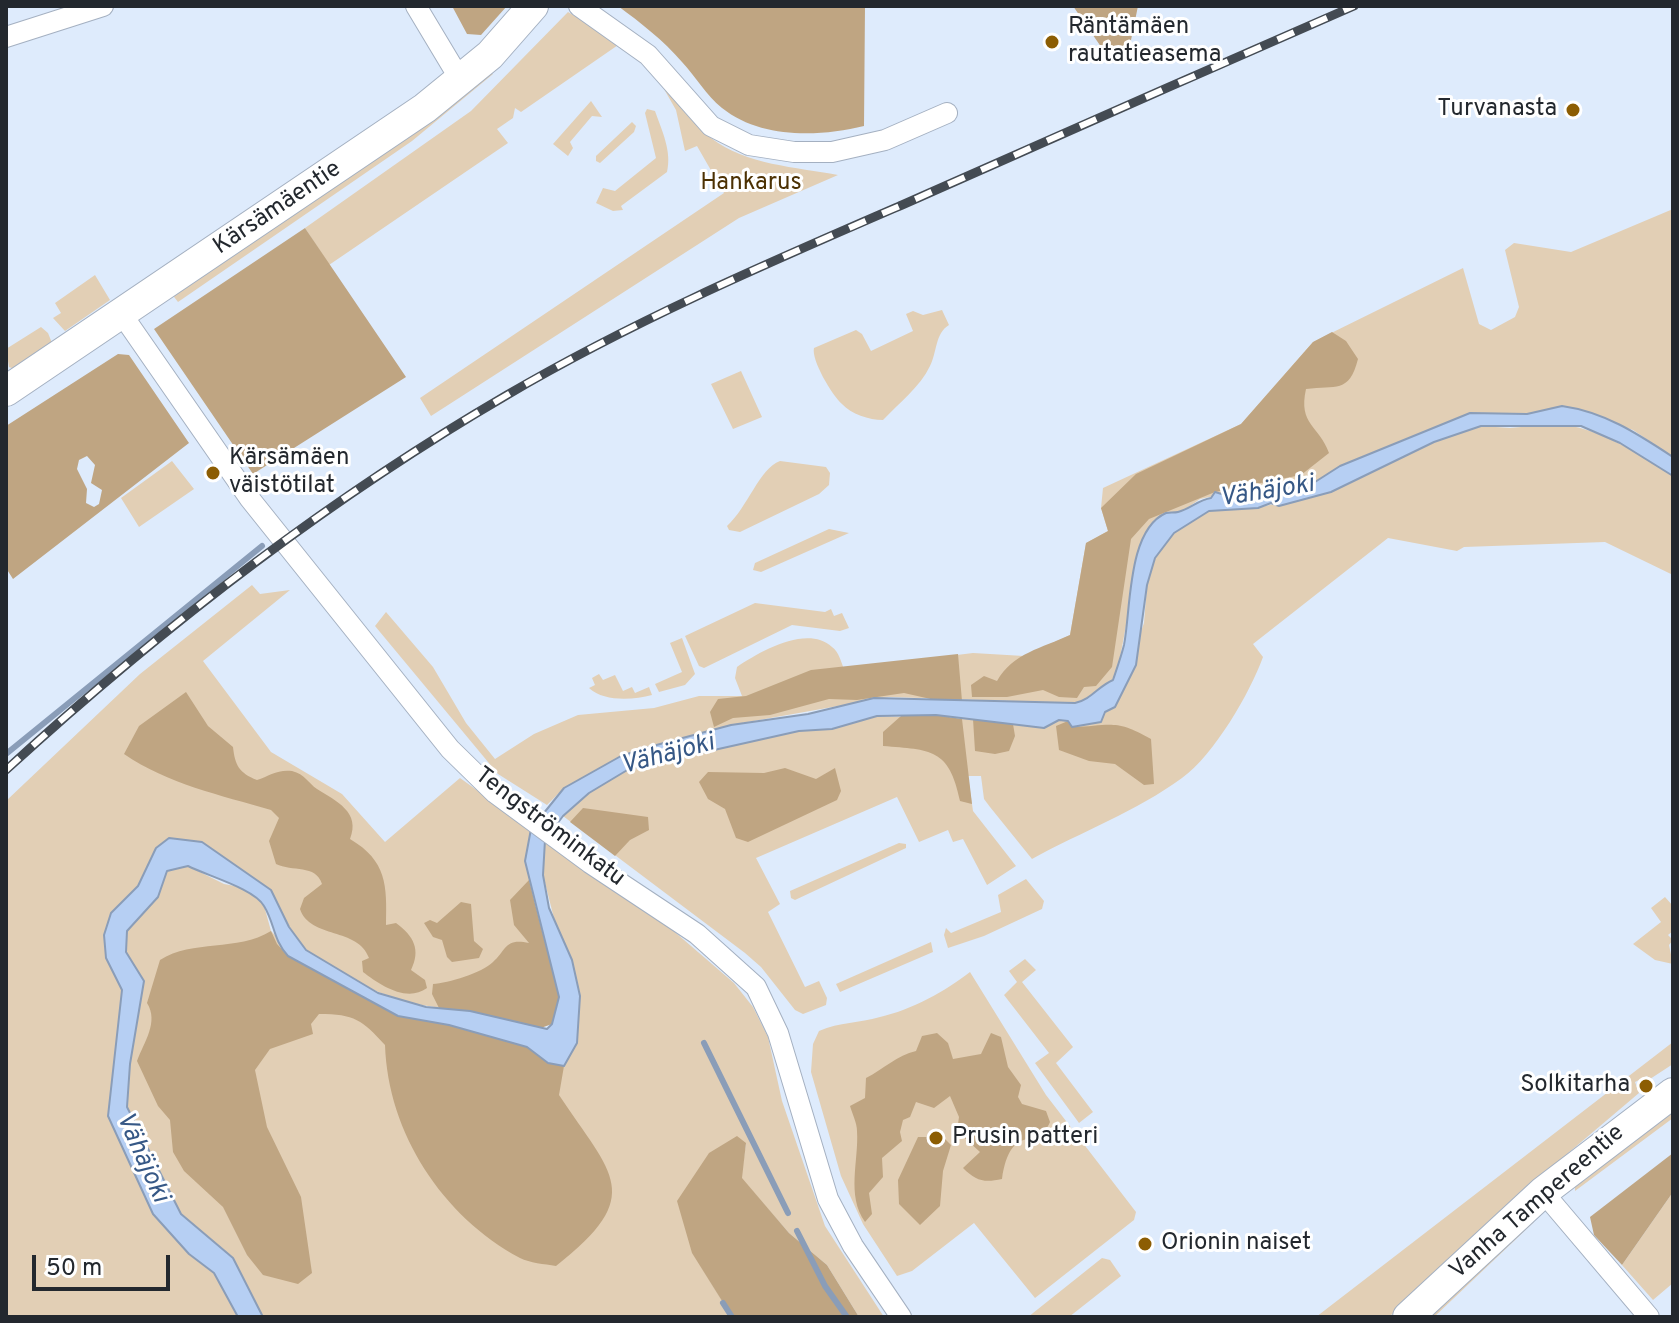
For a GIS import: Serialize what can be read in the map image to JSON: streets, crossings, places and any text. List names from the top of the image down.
{
  "streets": {
    "street": ["Kärsämäentie", "Tengströminkatu", "Vanha Tampereentie"]
  },
  "crossings": [
    ["Kärsämäentie", "Tengströminkatu"]
  ],
  "water": ["Vähäjoki"],
  "parks": ["Hankarus"],
  "places": [
    "Räntämäen rautatieasema",
    "Turvanasta",
    "Kärsämäen väistötilat",
    "Solkitarha",
    "Prusin patteri",
    "Orionin naiset"
  ],
  "scale_bar": "50 m"
}
